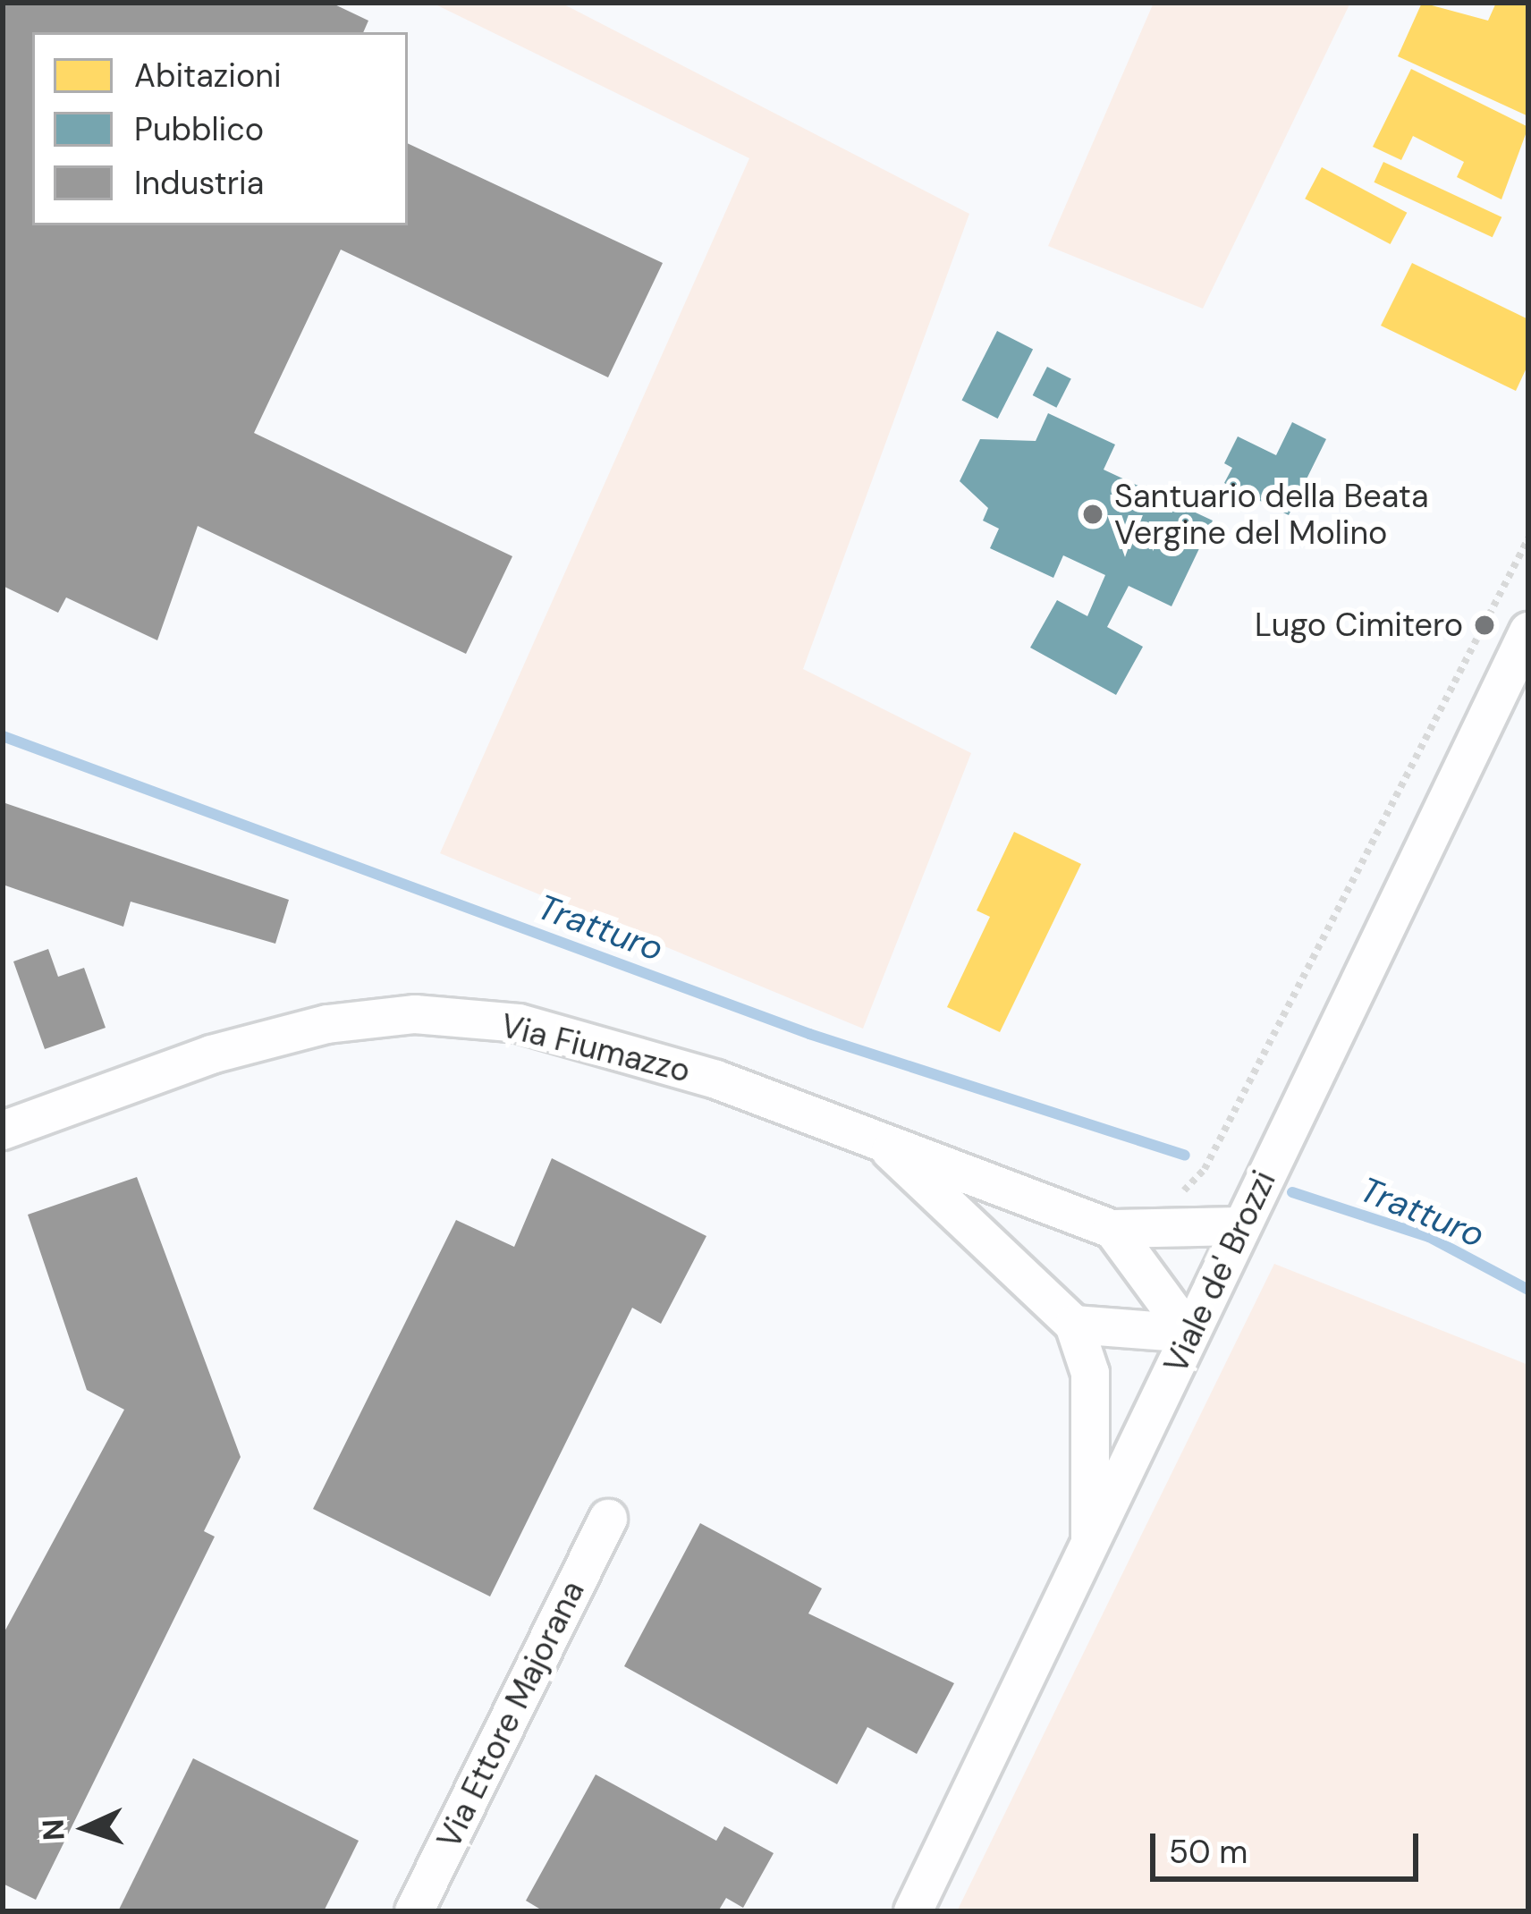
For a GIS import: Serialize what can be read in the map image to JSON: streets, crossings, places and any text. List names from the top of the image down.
{
  "streets": {
    "street": ["Via Fiumazzo", "Viale de' Brozzi", "Via Ettore Majorana"]
  },
  "crossings": [
    ["Via Fiumazzo", "Viale de' Brozzi"]
  ],
  "water": ["Tratturo"],
  "places": ["Santuario della Beata Vergine del Molino", "Lugo Cimitero"],
  "legend": ["Abitazioni", "Pubblico", "Industria"],
  "scale_bar": "50 m",
  "north": "left"
}
